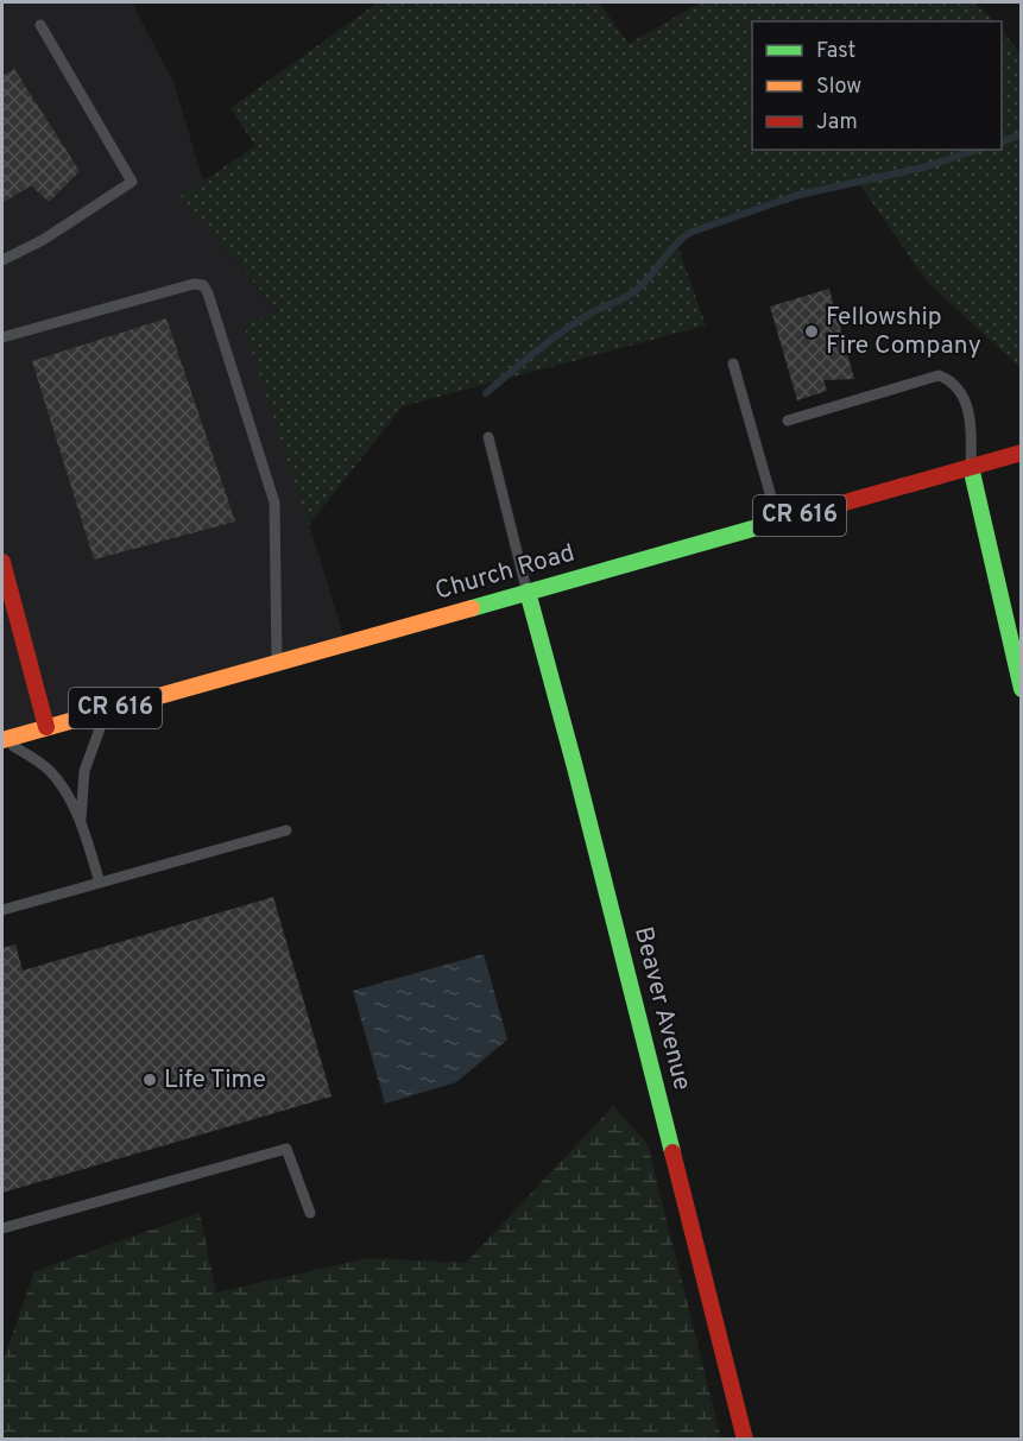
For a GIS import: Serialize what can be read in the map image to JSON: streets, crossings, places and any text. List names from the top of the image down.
{
  "streets": {
    "street": ["CR 616", "Church Road", "Beaver Avenue"]
  },
  "crossings": [
    ["Church Road", "Beaver Avenue"]
  ],
  "places": ["Fellowship Fire Company", "Life Time"],
  "legend": ["Fast", "Slow", "Jam"]
}
